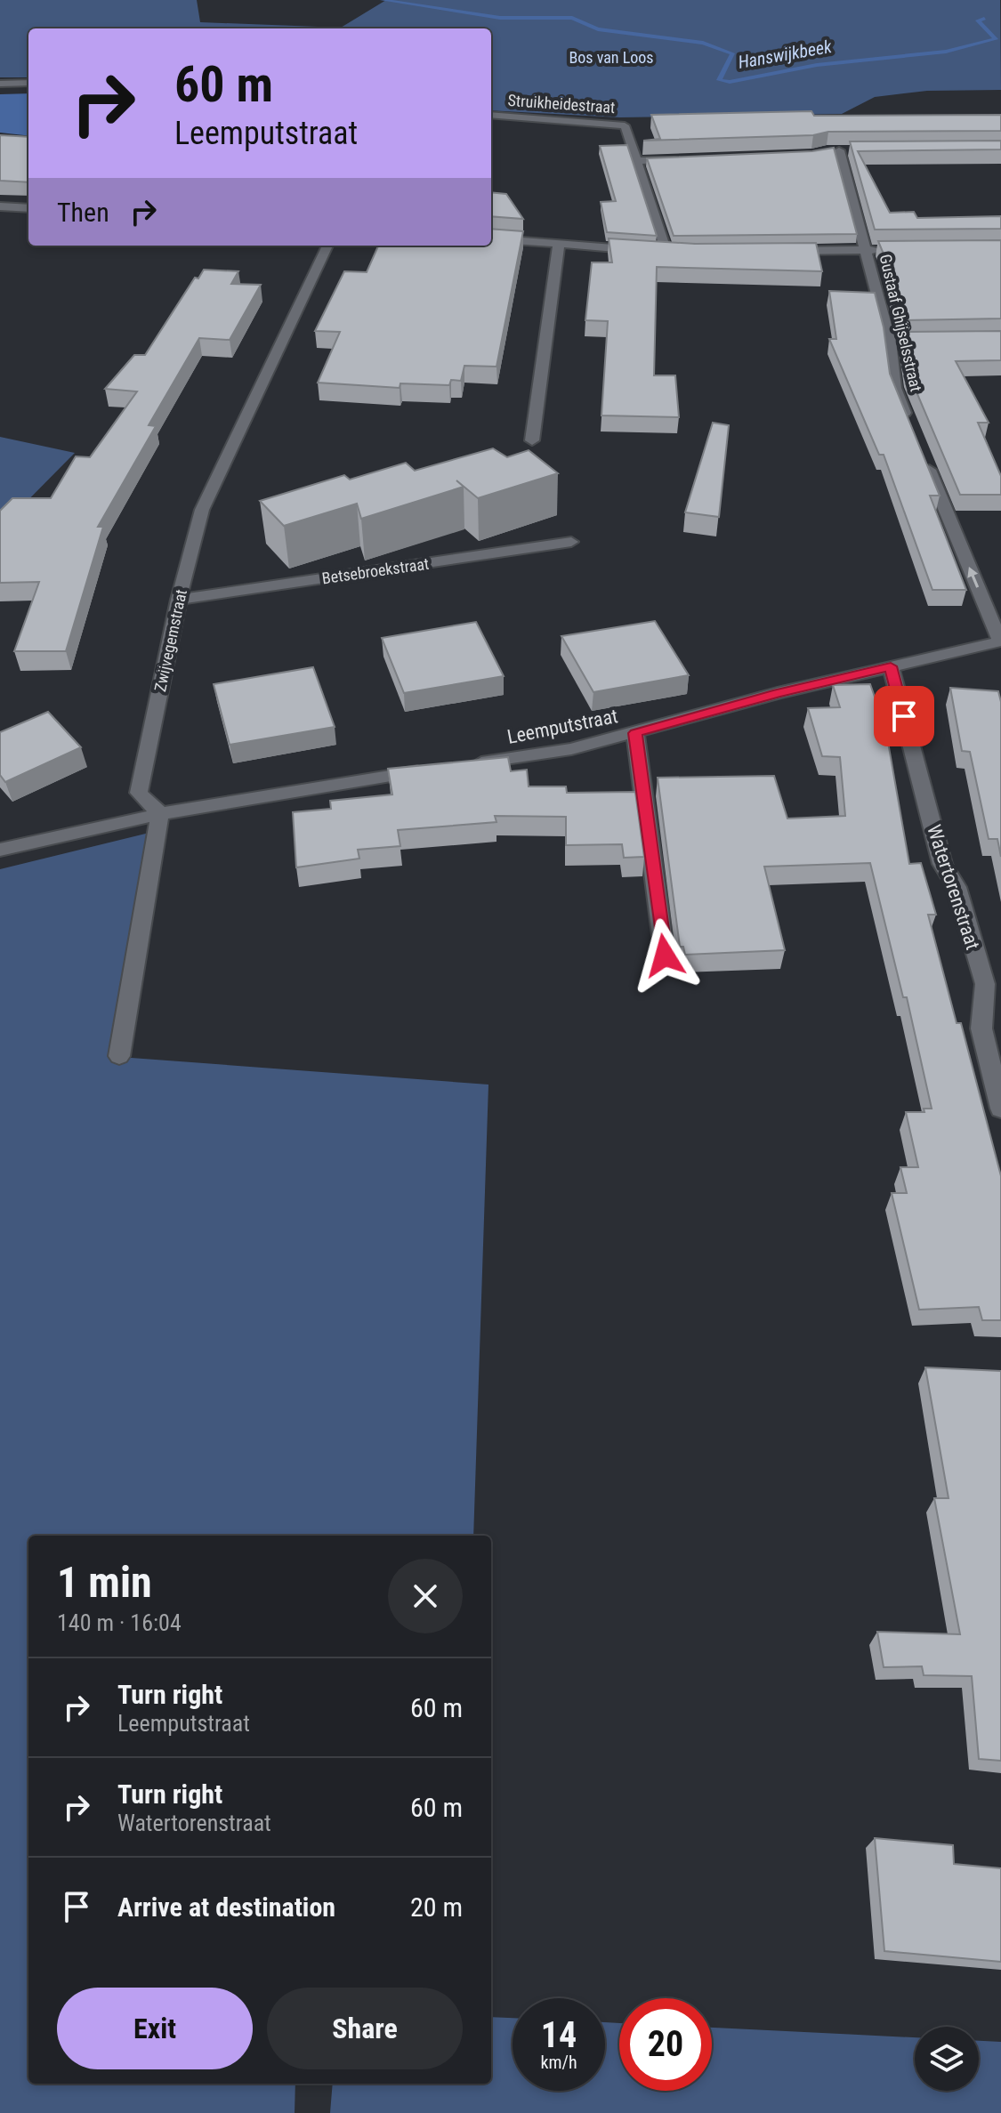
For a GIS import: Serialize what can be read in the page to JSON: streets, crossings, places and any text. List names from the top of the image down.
{
  "streets": {
    "street": [
      "Struikheidestraat",
      "Gustaaf Ghijselsstraat",
      "Betsebroekstraat",
      "Zwijvegemstraat",
      "Leemputstraat",
      "Watertorenstraat"
    ]
  },
  "crossings": [
    ["Betsebroekstraat", "Zwijvegemstraat"],
    ["Leemputstraat", "Watertorenstraat"]
  ],
  "water": ["Hanswijkbeek"],
  "parks": ["Bos van Loos"],
  "page": {
    "turn": ["60 m", "Leemputstraat"],
    "then": "Then",
    "heading": ["1 min", "140 m · 16:04"],
    "list": [
      {
        "name": "Turn right",
        "note": "Leemputstraat",
        "value": "60 m"
      },
      {
        "name": "Turn right",
        "note": "Watertorenstraat",
        "value": "60 m"
      },
      {
        "name": "Arrive at destination",
        "value": "20 m"
      }
    ],
    "buttons": ["Exit", "Share"],
    "speed": "14 km/h",
    "limit": "20"
  }
}
